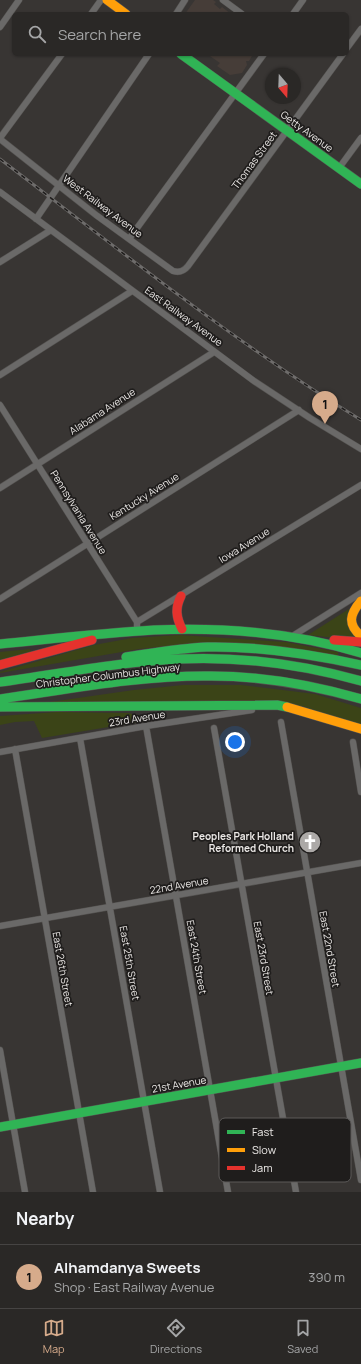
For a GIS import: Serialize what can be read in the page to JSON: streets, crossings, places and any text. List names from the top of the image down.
{
  "streets": {
    "main road": ["Getty Avenue", "Christopher Columbus Highway", "21st Avenue"],
    "street": [
      "Thomas Street",
      "West Railway Avenue",
      "East Railway Avenue",
      "Alabama Avenue",
      "Kentucky Avenue",
      "Pennsylvania Avenue",
      "Iowa Avenue",
      "23rd Avenue",
      "22nd Avenue",
      "East 22nd Street",
      "East 24th Street",
      "East 23rd Street",
      "East 25th Street",
      "East 26th Street"
    ]
  },
  "crossings": [
    ["Getty Avenue", "Thomas Street"],
    ["Thomas Street", "West Railway Avenue"],
    ["East Railway Avenue", "Alabama Avenue"],
    ["East Railway Avenue", "Kentucky Avenue"],
    ["Alabama Avenue", "Pennsylvania Avenue"],
    ["Kentucky Avenue", "Pennsylvania Avenue"],
    ["Pennsylvania Avenue", "Iowa Avenue"],
    ["23rd Avenue", "East 24th Street"],
    ["23rd Avenue", "East 25th Street"],
    ["23rd Avenue", "East 26th Street"],
    ["22nd Avenue", "East 22nd Street"],
    ["22nd Avenue", "East 24th Street"],
    ["22nd Avenue", "East 23rd Street"],
    ["22nd Avenue", "East 25th Street"],
    ["22nd Avenue", "East 26th Street"],
    ["East 22nd Street", "21st Avenue"],
    ["East 24th Street", "21st Avenue"],
    ["East 23rd Street", "21st Avenue"],
    ["East 25th Street", "21st Avenue"],
    ["East 26th Street", "21st Avenue"]
  ],
  "places": {
    "church": ["Peoples Park Holland Reformed Church"]
  },
  "legend": ["Fast", "Slow", "Jam"],
  "north": "bottom",
  "page": {
    "search": "Search here",
    "pins": "1",
    "heading": "Nearby",
    "list": [
      {
        "mark": "1",
        "name": "Alhamdanya Sweets",
        "note": "Shop · East Railway Avenue",
        "value": "390 m"
      }
    ],
    "nav": ["Map", "Directions", "Saved"]
  }
}
